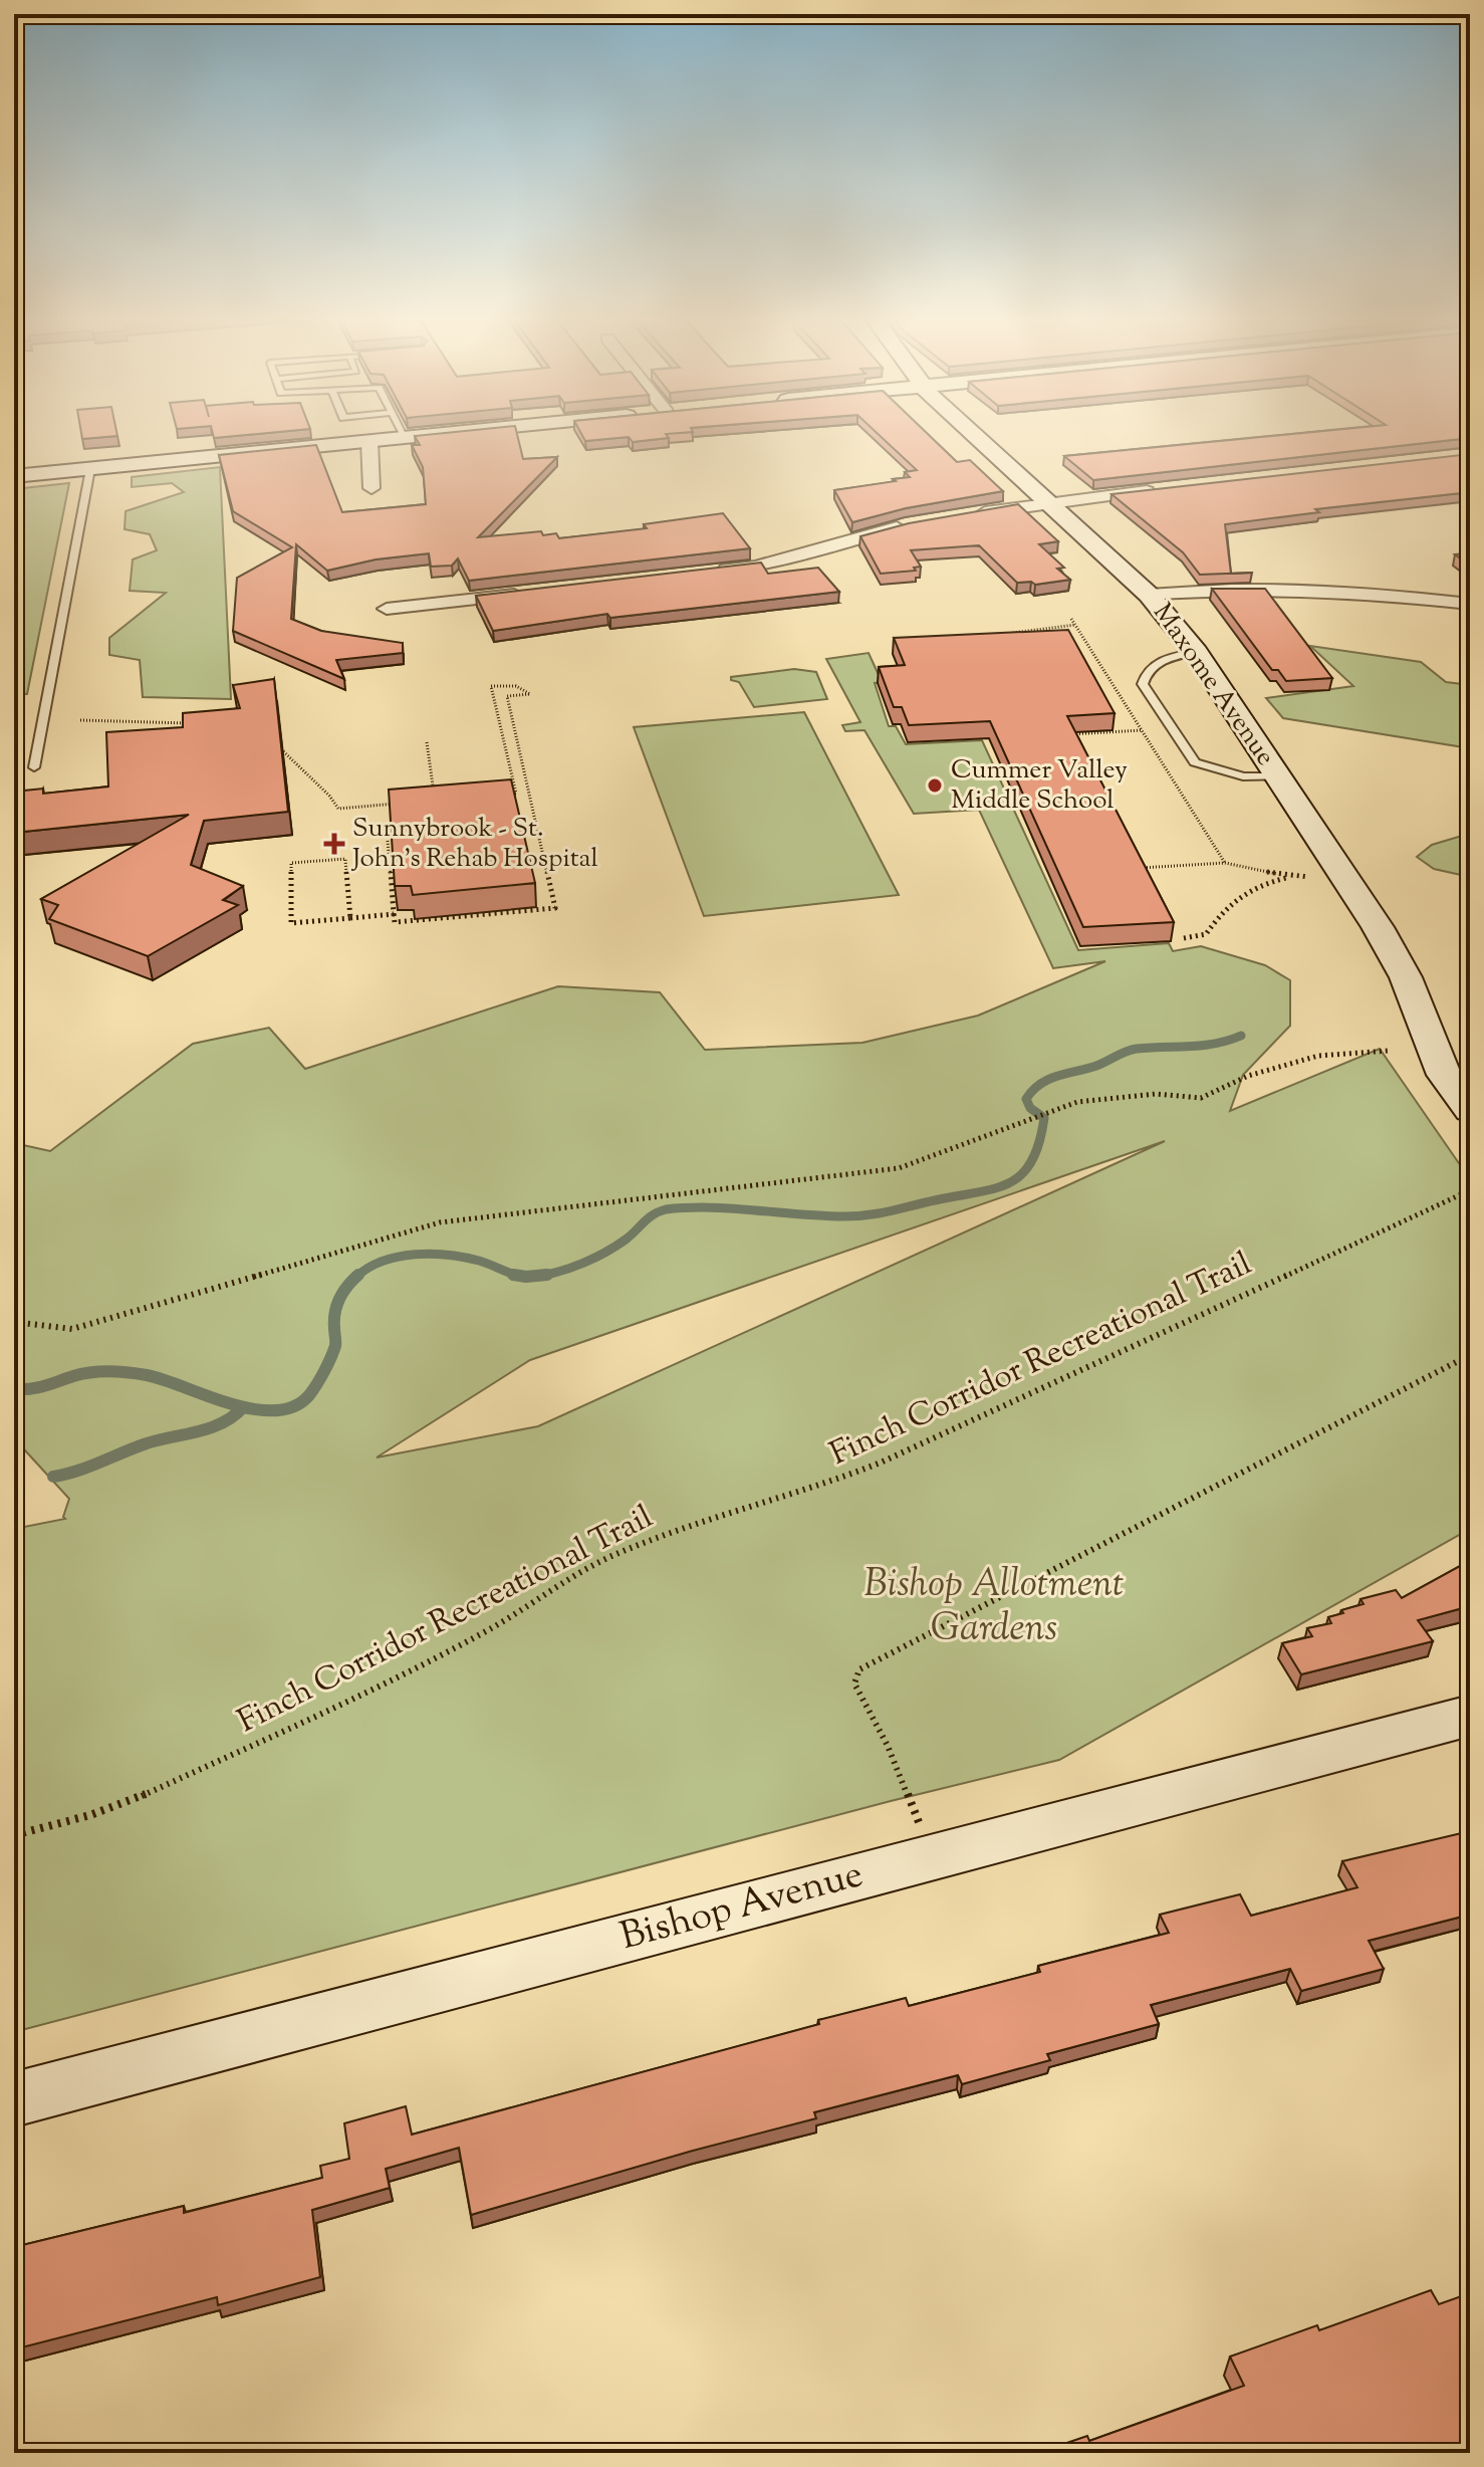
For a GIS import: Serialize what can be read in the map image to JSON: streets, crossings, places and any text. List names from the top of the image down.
{
  "streets": {
    "street": ["Maxome Avenue", "Bishop Avenue"],
    "path": ["Finch Corridor Recreational Trail"]
  },
  "parks": ["Bishop Allotment Gardens"],
  "places": {
    "other": ["Cummer Valley Middle School"],
    "health": ["Sunnybrook - St. John's Rehab Hospital"]
  }
}
